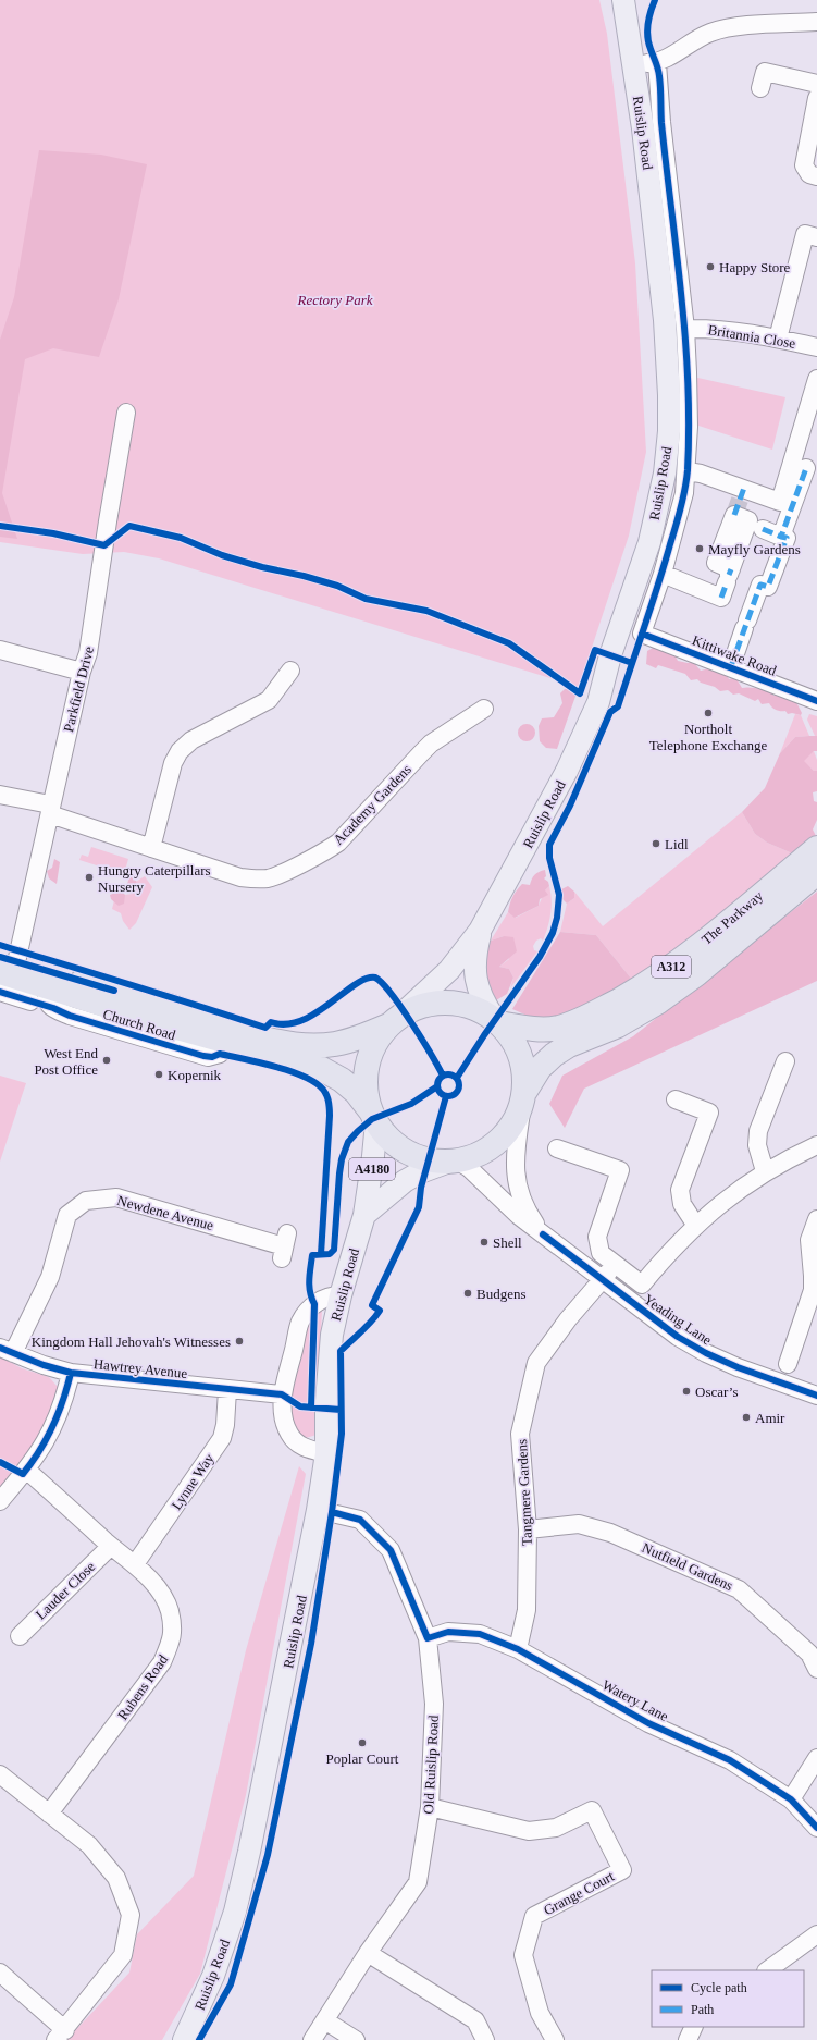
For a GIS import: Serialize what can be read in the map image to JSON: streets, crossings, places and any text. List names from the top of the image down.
{
  "streets": {
    "highway": ["The Parkway", "A312", "Church Road"],
    "main road": ["Ruislip Road", "A4180"],
    "street": [
      "Britannia Close",
      "Kittiwake Road",
      "Parkfield Drive",
      "Academy Gardens",
      "Newdene Avenue",
      "Yeading Lane",
      "Hawtrey Avenue",
      "Lynne Way",
      "Tangmere Gardens",
      "Nutfield Gardens",
      "Lauder Close",
      "Rubens Road",
      "Watery Lane",
      "Old Ruislip Road",
      "Grange Court"
    ]
  },
  "crossings": [
    ["Ruislip Road", "The Parkway"],
    ["Ruislip Road", "A312"],
    ["Ruislip Road", "Church Road"],
    ["Ruislip Road", "A4180"],
    ["Ruislip Road", "Old Ruislip Road"],
    ["Parkfield Drive", "Academy Gardens"],
    ["Parkfield Drive", "Church Road"],
    ["The Parkway", "A312"],
    ["The Parkway", "Yeading Lane"],
    ["A312", "Church Road"],
    ["A312", "A4180"],
    ["A312", "Yeading Lane"],
    ["Church Road", "A4180"],
    ["A4180", "Yeading Lane"],
    ["Newdene Avenue", "Hawtrey Avenue"],
    ["Yeading Lane", "Tangmere Gardens"],
    ["Hawtrey Avenue", "Lynne Way"],
    ["Lynne Way", "Rubens Road"],
    ["Tangmere Gardens", "Nutfield Gardens"],
    ["Tangmere Gardens", "Watery Lane"],
    ["Lauder Close", "Rubens Road"],
    ["Watery Lane", "Old Ruislip Road"],
    ["Old Ruislip Road", "Grange Court"]
  ],
  "parks": ["Rectory Park"],
  "places": [
    "Happy Store",
    "Mayfly Gardens",
    "Northolt Telephone Exchange",
    "Lidl",
    "Hungry Caterpillars Nursery",
    "West End Post Office",
    "Kopernik",
    "Shell",
    "Budgens",
    "Kingdom Hall Jehovah's Witnesses",
    "Oscar’s",
    "Amir",
    "Poplar Court"
  ],
  "legend": ["Cycle path", "Path"]
}
